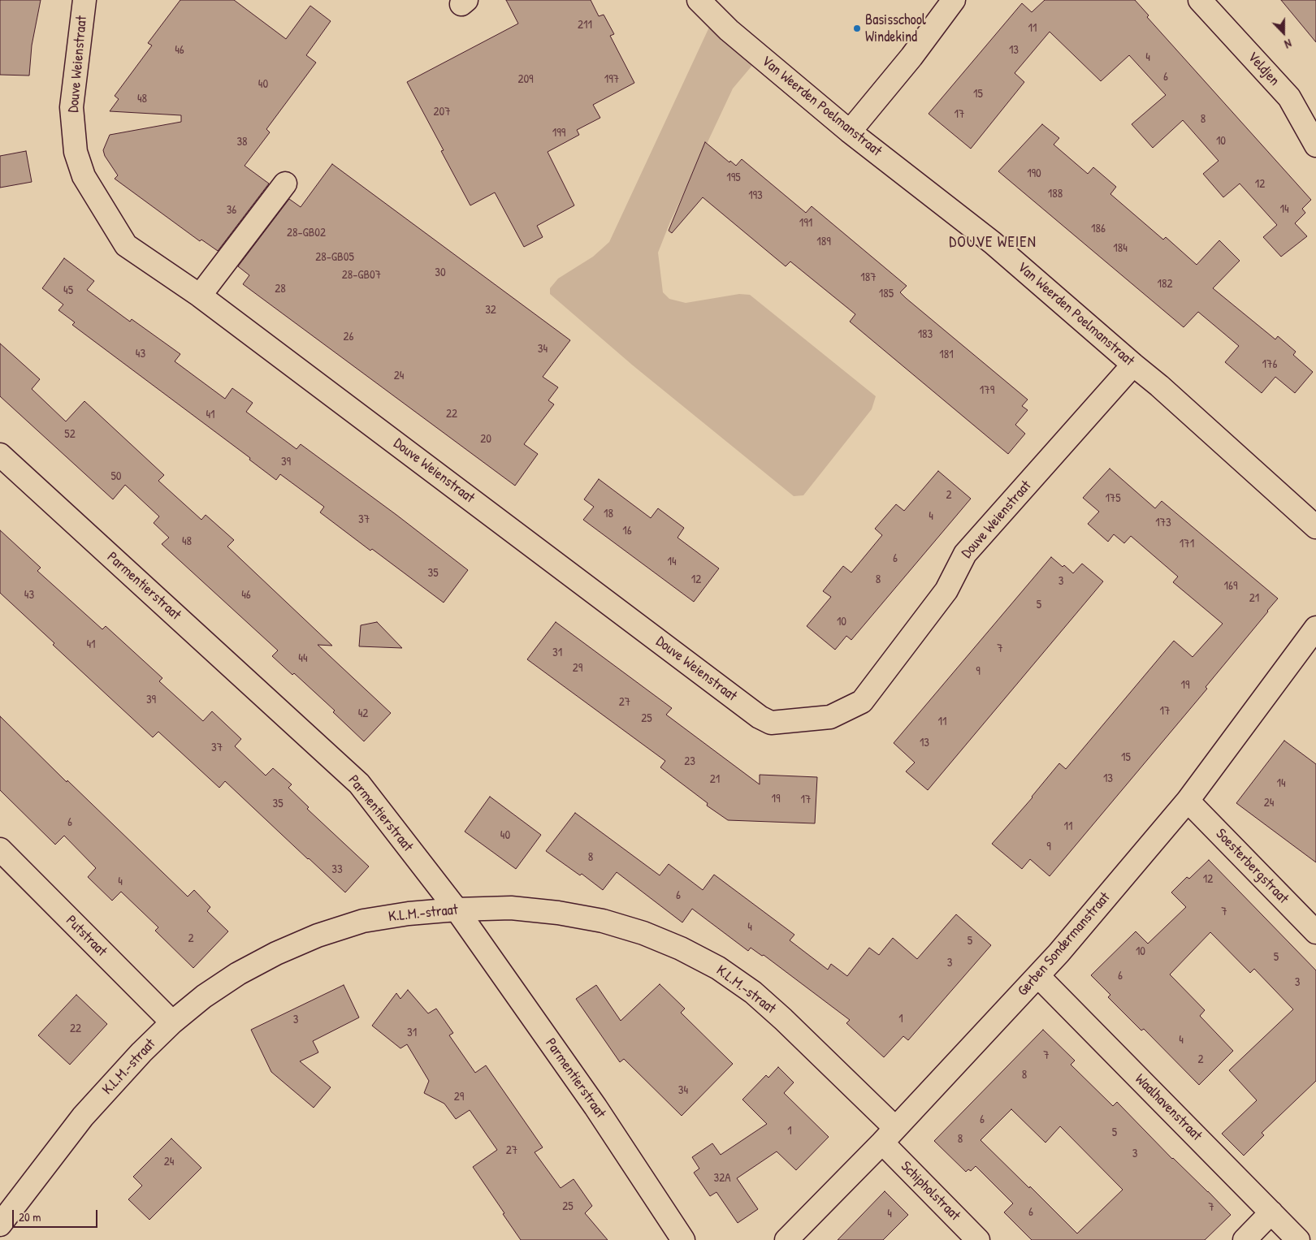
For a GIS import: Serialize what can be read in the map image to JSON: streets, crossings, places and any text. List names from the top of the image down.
{
  "streets": {
    "street": [
      "Douve Weienstraat",
      "Veldjen",
      "Van Weerden Poelmanstraat",
      "Parmentierstraat",
      "Soesterbergstraat",
      "K.L.M.-straat",
      "Putstraat",
      "Gerben Sondermanstraat",
      "Waalhavenstraat",
      "Schipholstraat"
    ]
  },
  "crossings": [
    ["Douve Weienstraat", "Van Weerden Poelmanstraat"],
    ["Parmentierstraat", "K.L.M.-straat"],
    ["Soesterbergstraat", "Gerben Sondermanstraat"],
    ["K.L.M.-straat", "Putstraat"],
    ["K.L.M.-straat", "Gerben Sondermanstraat"],
    ["K.L.M.-straat", "Schipholstraat"],
    ["Gerben Sondermanstraat", "Waalhavenstraat"],
    ["Gerben Sondermanstraat", "Schipholstraat"]
  ],
  "districts": ["DOUVE WEIEN"],
  "places": ["Basisschool Windekind"],
  "house_numbers": [
    "211",
    "11",
    "46",
    "13",
    "4",
    "6",
    "209",
    "197",
    "40",
    "15",
    "48",
    "207",
    "17",
    "8",
    "199",
    "10",
    "38",
    "190",
    "195",
    "12",
    "188",
    "193",
    "14",
    "36",
    "191",
    "186",
    "28-GB02",
    "189",
    "184",
    "28-GB05",
    "30",
    "28-GB07",
    "187",
    "182",
    "28",
    "45",
    "185",
    "32",
    "183",
    "26",
    "34",
    "43",
    "181",
    "176",
    "24",
    "179",
    "22",
    "41",
    "52",
    "20",
    "39",
    "50",
    "2",
    "175",
    "18",
    "4",
    "37",
    "173",
    "16",
    "48",
    "171",
    "6",
    "14",
    "35",
    "12",
    "8",
    "3",
    "169",
    "43",
    "46",
    "21",
    "5",
    "10",
    "41",
    "7",
    "31",
    "44",
    "29",
    "9",
    "19",
    "39",
    "27",
    "17",
    "42",
    "25",
    "11",
    "13",
    "37",
    "15",
    "23",
    "13",
    "21",
    "14",
    "19",
    "17",
    "24",
    "35",
    "6",
    "11",
    "40",
    "9",
    "8",
    "33",
    "12",
    "4",
    "6",
    "7",
    "4",
    "2",
    "5",
    "10",
    "5",
    "3",
    "6",
    "3",
    "1",
    "3",
    "22",
    "31",
    "4",
    "7",
    "2",
    "8",
    "34",
    "29",
    "6",
    "1",
    "5",
    "8",
    "27",
    "3",
    "24",
    "32A",
    "25",
    "7",
    "6",
    "4"
  ],
  "scale_bar": "20 m",
  "north": "bottom"
}
